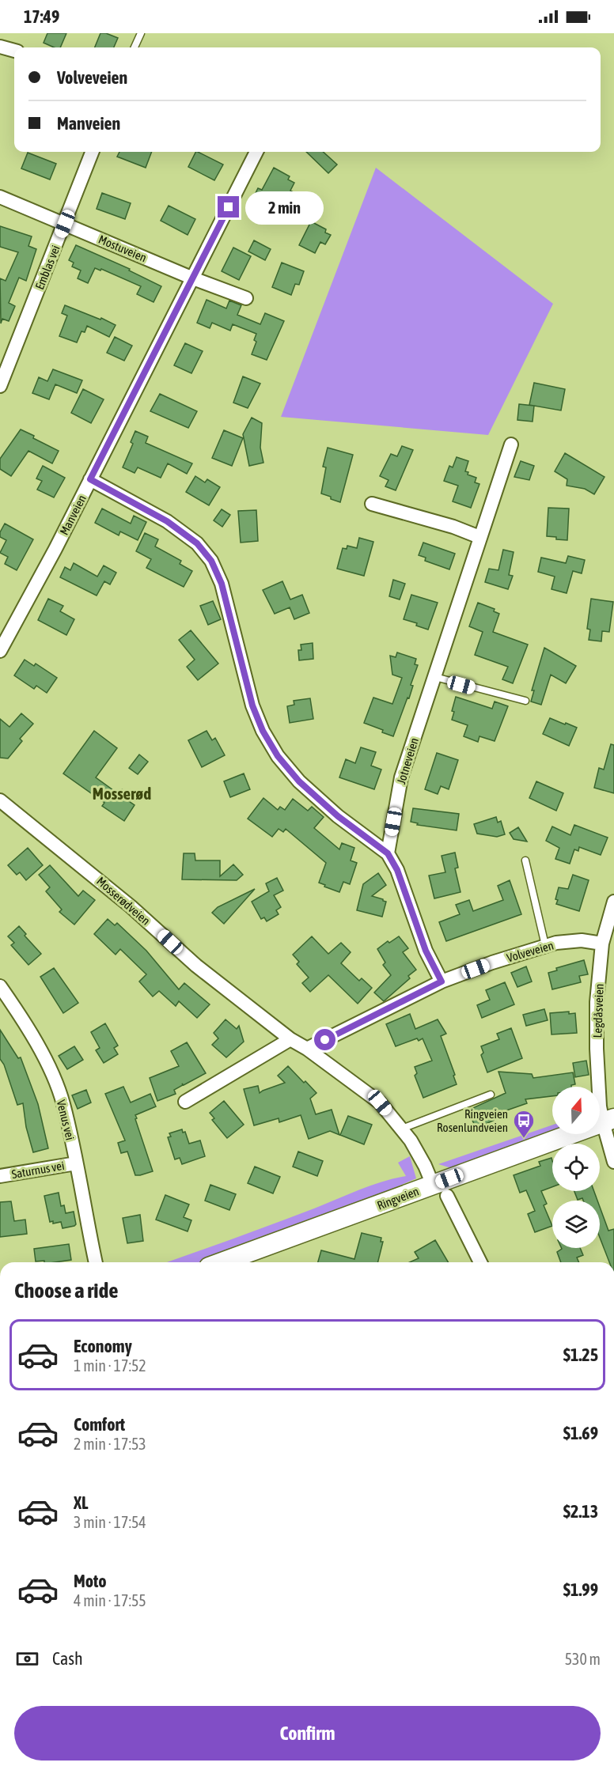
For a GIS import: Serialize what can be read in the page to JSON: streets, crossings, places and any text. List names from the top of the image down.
{
  "streets": {
    "main road": ["Ringveien"],
    "street": [
      "Mostuveien",
      "Emblas vei",
      "Manveien",
      "Jotneveien",
      "Mosserødveien",
      "Volveveien",
      "Legdåsveien",
      "Venus vei",
      "Saturnus vei"
    ]
  },
  "crossings": [
    ["Mostuveien", "Emblas vei"],
    ["Mostuveien", "Manveien"],
    ["Mosserødveien", "Volveveien"],
    ["Mosserødveien", "Ringveien"],
    ["Volveveien", "Legdåsveien"],
    ["Legdåsveien", "Ringveien"],
    ["Venus vei", "Saturnus vei"]
  ],
  "districts": ["Mosserød"],
  "places": {
    "bus stop": ["Ringveien Rosenlundveien"]
  },
  "north": "top",
  "page": {
    "status": "17:49",
    "banner": ["Volveveien", "Manveien"],
    "bubble": "2 min",
    "heading": "Choose a ride",
    "list": [
      {
        "name": "Economy",
        "note": "1 min · 17:52",
        "value": "$1.25"
      },
      {
        "name": "Comfort",
        "note": "2 min · 17:53",
        "value": "$1.69"
      },
      {
        "name": "XL",
        "note": "3 min · 17:54",
        "value": "$2.13"
      },
      {
        "name": "Moto",
        "note": "4 min · 17:55",
        "value": "$1.99"
      }
    ],
    "pay": ["Cash", "530 m"],
    "buttons": "Confirm"
  }
}
